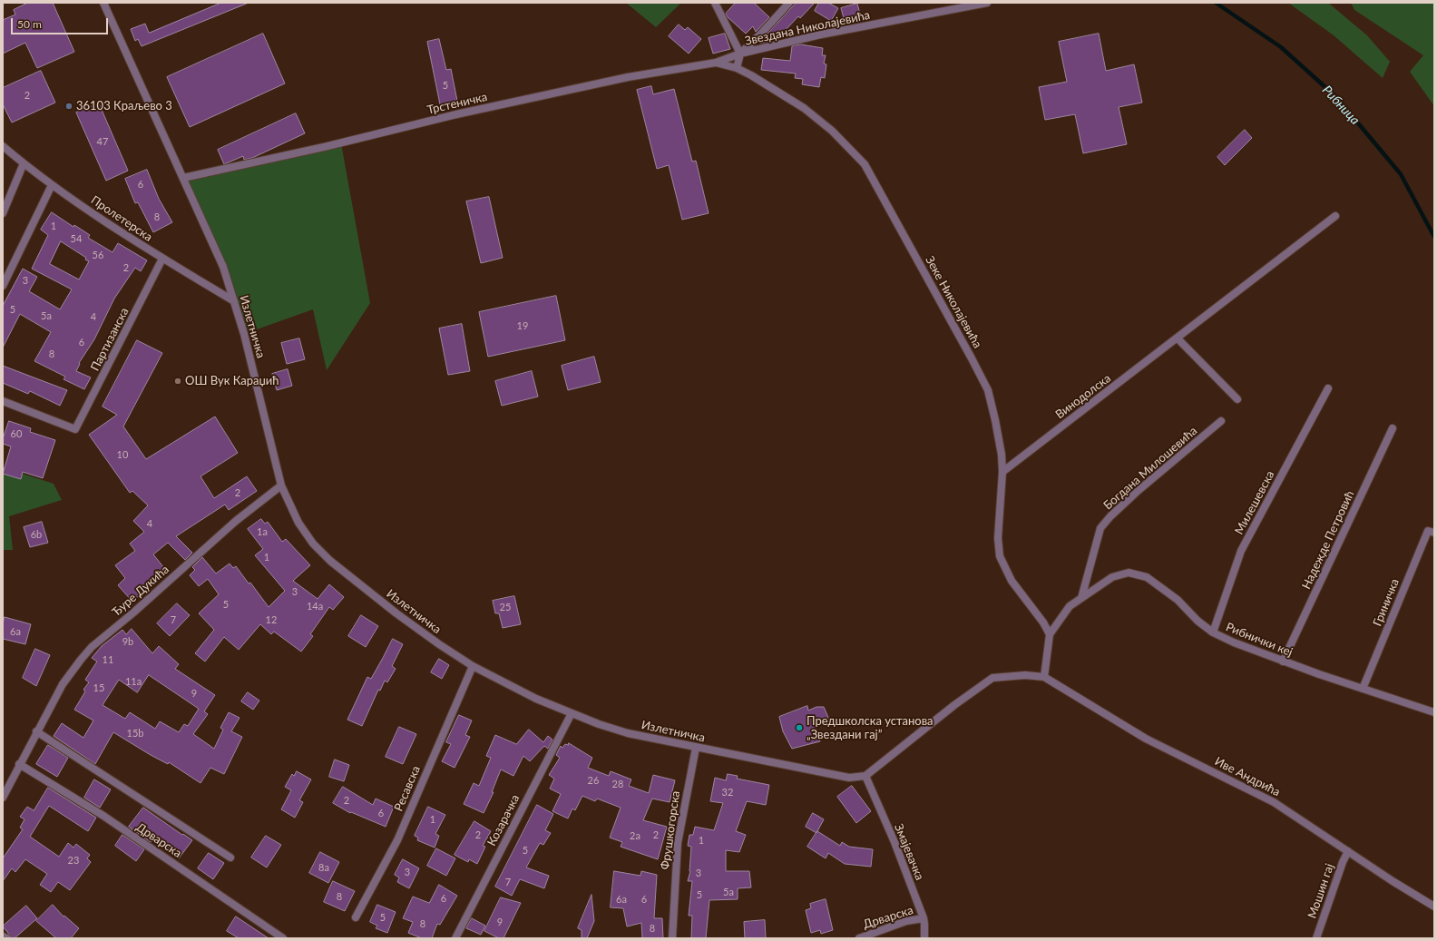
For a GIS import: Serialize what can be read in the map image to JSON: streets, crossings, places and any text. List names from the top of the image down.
{
  "streets": {
    "street": [
      "Звездана Николајевића",
      "Трстеничка",
      "Пролетерска",
      "Зеке Николајевића",
      "Излетничка",
      "Партизанска",
      "Винодолска",
      "Богдана Милошевића",
      "Милешевска",
      "Надежде Петровић",
      "Ђуре Дукића",
      "Гриничка",
      "Рибнички кеј",
      "Иве Андрића",
      "Ресавска",
      "Козарачка",
      "Фрушкогорска",
      "Дрварска",
      "Змајевачка",
      "Мошин гај"
    ]
  },
  "crossings": [
    ["Звездана Николајевића", "Трстеничка"],
    ["Трстеничка", "Зеке Николајевића"],
    ["Трстеничка", "Излетничка"],
    ["Пролетерска", "Излетничка"],
    ["Пролетерска", "Партизанска"],
    ["Зеке Николајевића", "Винодолска"],
    ["Зеке Николајевића", "Рибнички кеј"],
    ["Излетничка", "Ђуре Дукића"],
    ["Излетничка", "Ресавска"],
    ["Излетничка", "Козарачка"],
    ["Излетничка", "Фрушкогорска"],
    ["Излетничка", "Змајевачка"],
    ["Богдана Милошевића", "Рибнички кеј"],
    ["Милешевска", "Рибнички кеј"],
    ["Надежде Петровић", "Рибнички кеј"],
    ["Ђуре Дукића", "Дрварска"],
    ["Гриничка", "Рибнички кеј"],
    ["Иве Андрића", "Мошин гај"],
    ["Дрварска", "Змајевачка"]
  ],
  "water": ["Рибница"],
  "places": ["36103 Краљево 3", "ОШ Вук Караџић", "Предшколска установа „Звездани гај”"],
  "house_numbers": [
    "5",
    "2",
    "47",
    "6",
    "8",
    "1",
    "54",
    "56",
    "2",
    "3",
    "5",
    "5a",
    "4",
    "19",
    "6",
    "8",
    "60",
    "10",
    "2",
    "4",
    "1a",
    "6b",
    "1",
    "3",
    "5",
    "14a",
    "25",
    "7",
    "12",
    "6a",
    "9b",
    "11",
    "11a",
    "15",
    "9",
    "15b",
    "26",
    "28",
    "32",
    "2",
    "6",
    "1",
    "2",
    "2",
    "2a",
    "1",
    "5",
    "23",
    "8a",
    "3",
    "3",
    "7",
    "5a",
    "5",
    "8",
    "6",
    "6a",
    "6",
    "5",
    "9",
    "8",
    "8"
  ],
  "scale_bar": "50 m"
}
